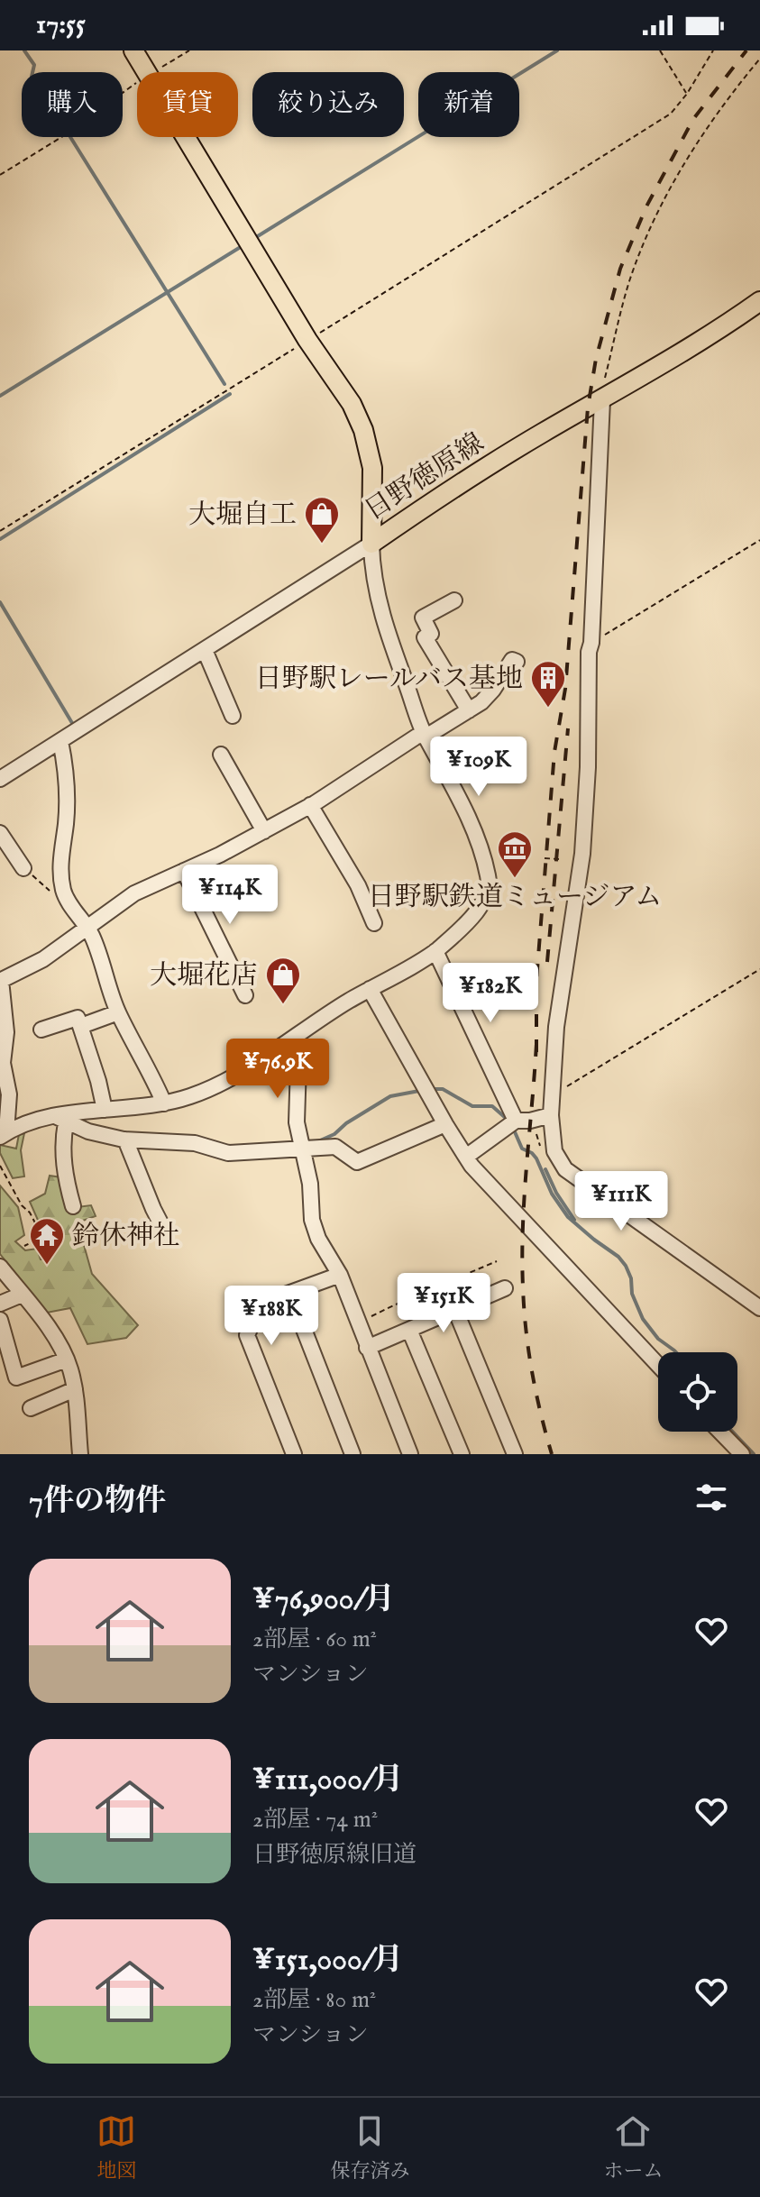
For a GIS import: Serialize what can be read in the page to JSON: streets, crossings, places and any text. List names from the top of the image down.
{
  "streets": {
    "main road": ["日野徳原線"]
  },
  "places": {
    "shop": ["大堀自工", "大堀花店"],
    "building": ["日野駅レールバス基地"],
    "museum": ["日野駅鉄道ミュージアム"],
    "temple": ["鈴休神社"]
  },
  "page": {
    "status": "17:55",
    "chip": [
      "購入",
      "賃貸",
      "絞り込み",
      "新着"
    ],
    "price": [
      "¥109K",
      "¥114K",
      "¥182K",
      "¥76.9K",
      "¥111K",
      "¥151K",
      "¥188K"
    ],
    "heading": "7件の物件",
    "list": [
      {
        "name": "¥76,900/月",
        "note": "2部屋 · 60 m² · マンション"
      },
      {
        "name": "¥111,000/月",
        "note": "2部屋 · 74 m² · 日野徳原線旧道"
      },
      {
        "name": "¥151,000/月",
        "note": "2部屋 · 80 m² · マンション"
      }
    ],
    "tabs": ["地図", "保存済み", "ホーム"]
  }
}
